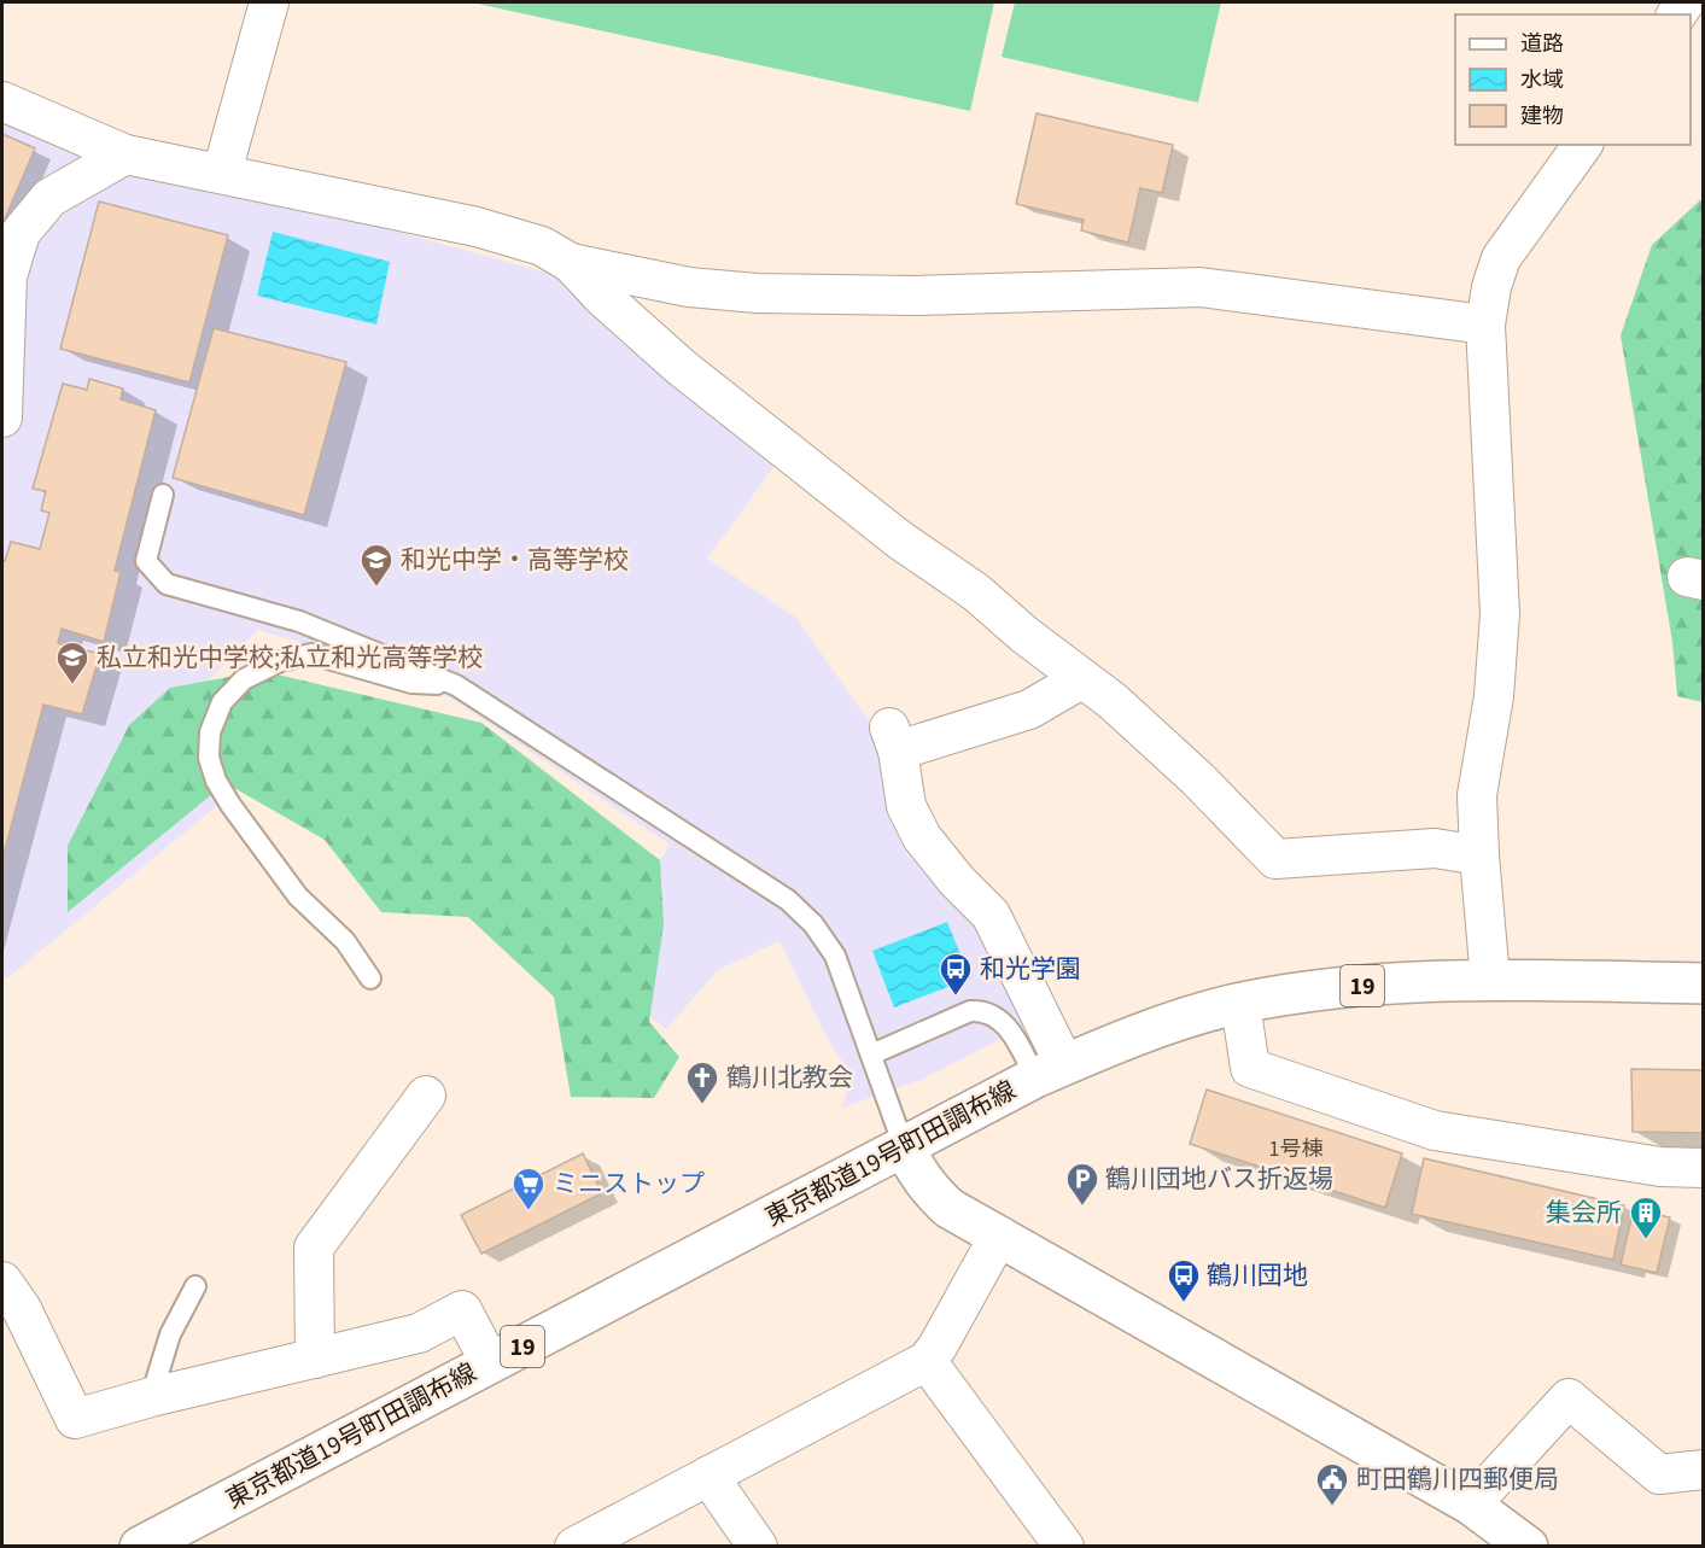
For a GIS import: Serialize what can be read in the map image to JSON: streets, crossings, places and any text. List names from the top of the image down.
{
  "streets": {
    "main road": ["19", "東京都道19号町田調布線"]
  },
  "places": {
    "school or university": ["和光中学・高等学校", "私立和光中学校;私立和光高等学校"],
    "bus stop": ["和光学園", "鶴川団地"],
    "church": ["鶴川北教会"],
    "parking": ["鶴川団地バス折返場"],
    "supermarket": ["ミニストップ"],
    "building": ["集会所"],
    "public building": ["町田鶴川四郵便局"]
  },
  "house_numbers": ["1号棟"],
  "legend": ["道路", "水域", "建物"]
}
